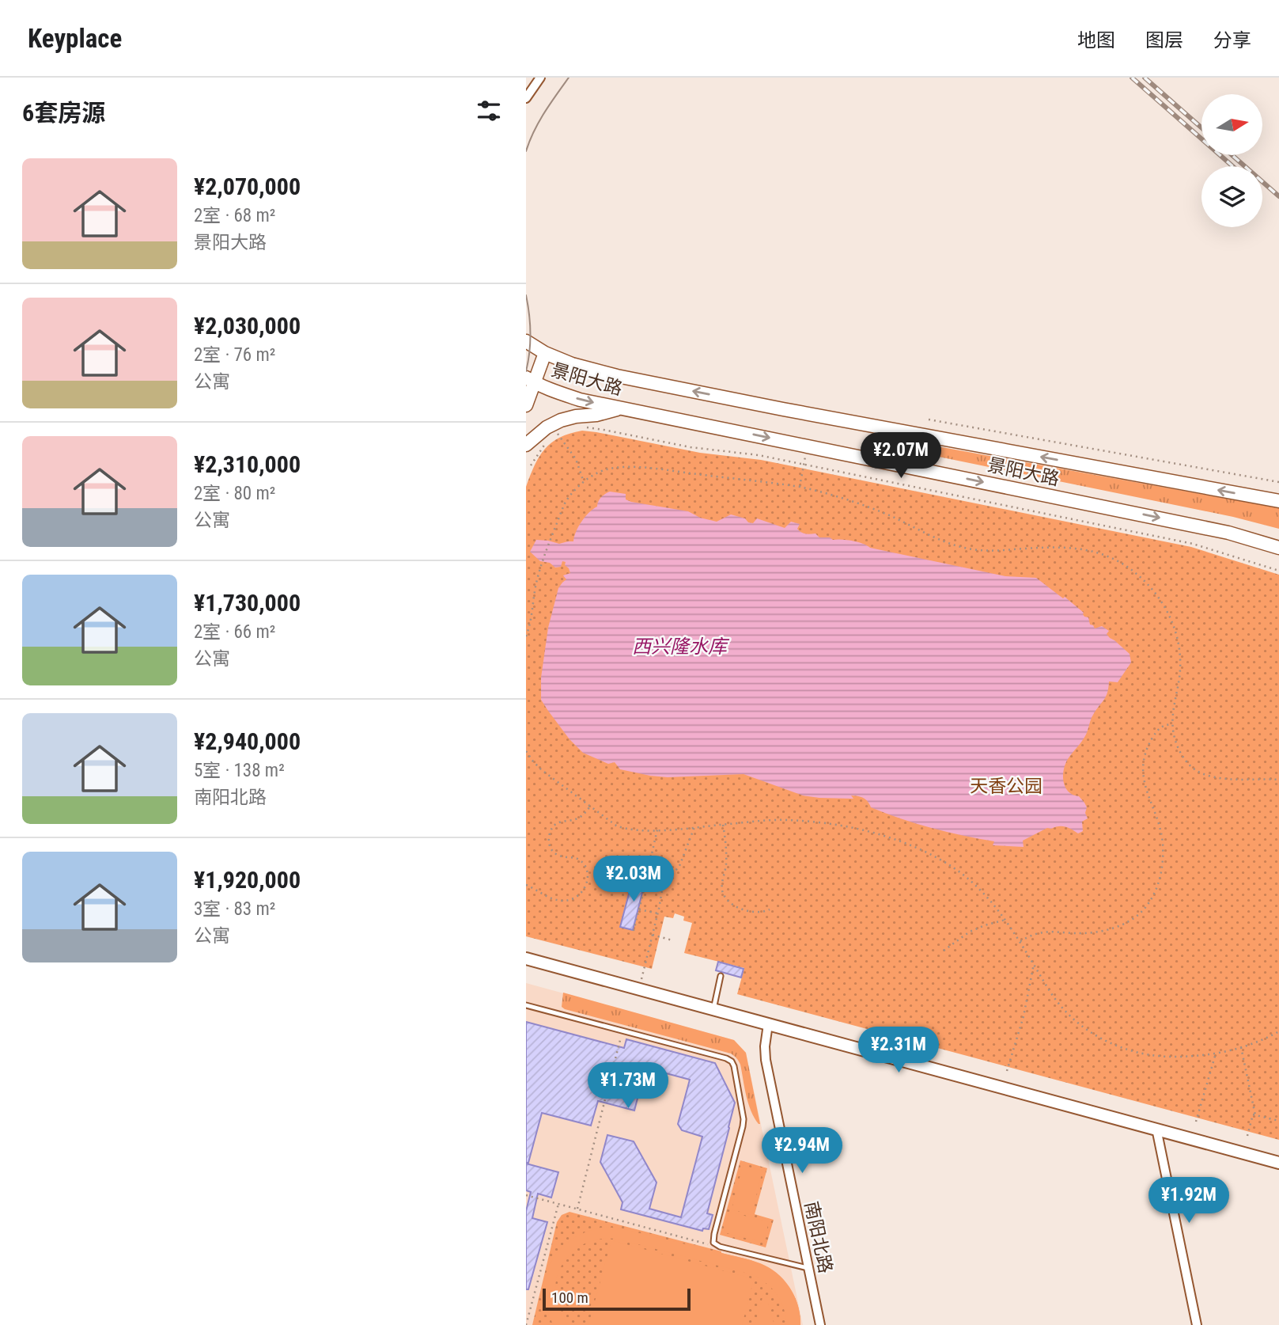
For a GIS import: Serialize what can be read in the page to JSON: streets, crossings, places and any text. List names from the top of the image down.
{
  "streets": {
    "main road": ["景阳大路"],
    "street": ["南阳北路"]
  },
  "water": ["西兴隆水库"],
  "parks": ["天香公园"],
  "scale_bar": "100 m",
  "north": "right",
  "page": {
    "header": "Keyplace",
    "nav": ["地图", "图层", "分享"],
    "heading": "6套房源",
    "list": [
      {
        "name": "¥2,070,000",
        "note": "2室 · 68 m² · 景阳大路"
      },
      {
        "name": "¥2,030,000",
        "note": "2室 · 76 m² · 公寓"
      },
      {
        "name": "¥2,310,000",
        "note": "2室 · 80 m² · 公寓"
      },
      {
        "name": "¥1,730,000",
        "note": "2室 · 66 m² · 公寓"
      },
      {
        "name": "¥2,940,000",
        "note": "5室 · 138 m² · 南阳北路"
      },
      {
        "name": "¥1,920,000",
        "note": "3室 · 83 m² · 公寓"
      }
    ],
    "price": [
      "¥2.07M",
      "¥2.03M",
      "¥2.31M",
      "¥1.73M",
      "¥2.94M",
      "¥1.92M"
    ],
    "scale": "100 m"
  }
}
